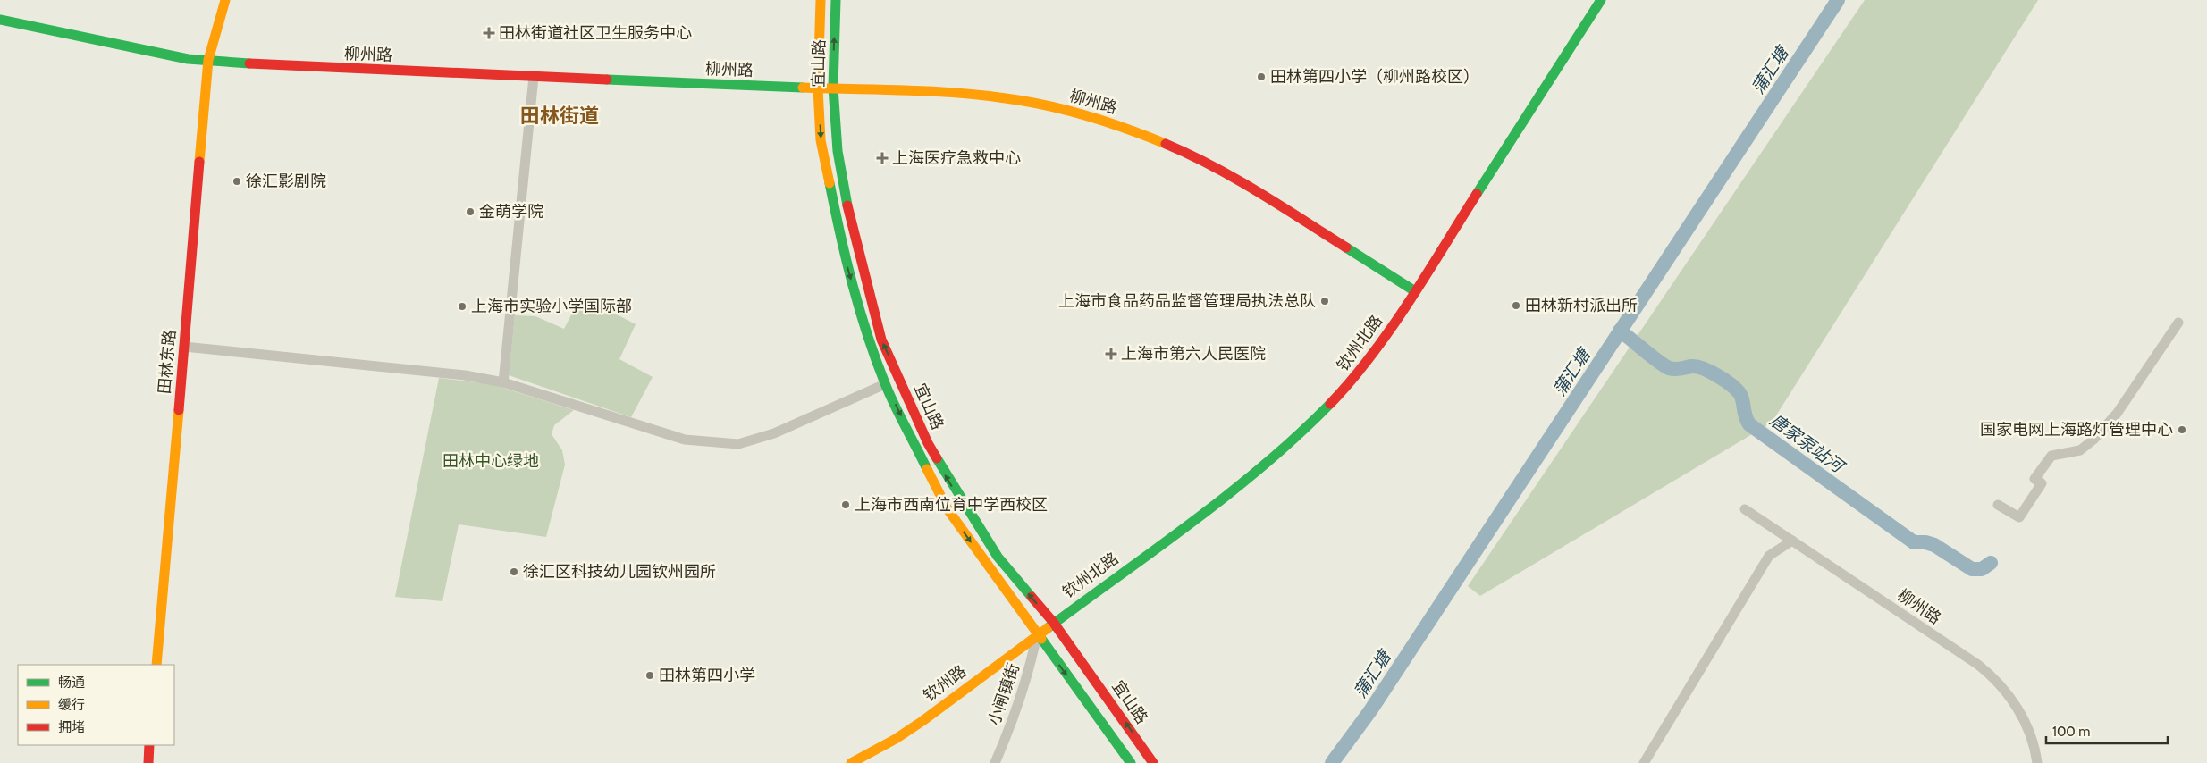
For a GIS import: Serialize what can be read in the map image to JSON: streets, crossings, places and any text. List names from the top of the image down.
{
  "streets": {
    "street": [
      "柳州路",
      "宜山路",
      "钦州北路",
      "田林东路",
      "钦州路",
      "小闸镇街"
    ]
  },
  "crossings": [
    ["柳州路", "宜山路"],
    ["柳州路", "钦州北路"],
    ["柳州路", "田林东路"],
    ["宜山路", "钦州北路"],
    ["宜山路", "钦州路"],
    ["宜山路", "小闸镇街"],
    ["钦州北路", "钦州路"],
    ["钦州路", "小闸镇街"]
  ],
  "districts": ["田林街道"],
  "water": ["蒲汇塘", "唐家泵站河"],
  "parks": ["田林中心绿地"],
  "places": {
    "health": ["田林街道社区卫生服务中心", "上海医疗急救中心", "上海市第六人民医院"],
    "other": [
      "田林第四小学（柳州路校区）",
      "徐汇影剧院",
      "金萌学院",
      "上海市食品药品监督管理局执法总队",
      "田林新村派出所",
      "上海市实验小学国际部",
      "国家电网上海路灯管理中心",
      "上海市西南位育中学西校区",
      "徐汇区科技幼儿园钦州园所",
      "田林第四小学"
    ]
  },
  "legend": ["畅通", "缓行", "拥堵"],
  "scale_bar": "100 m"
}
